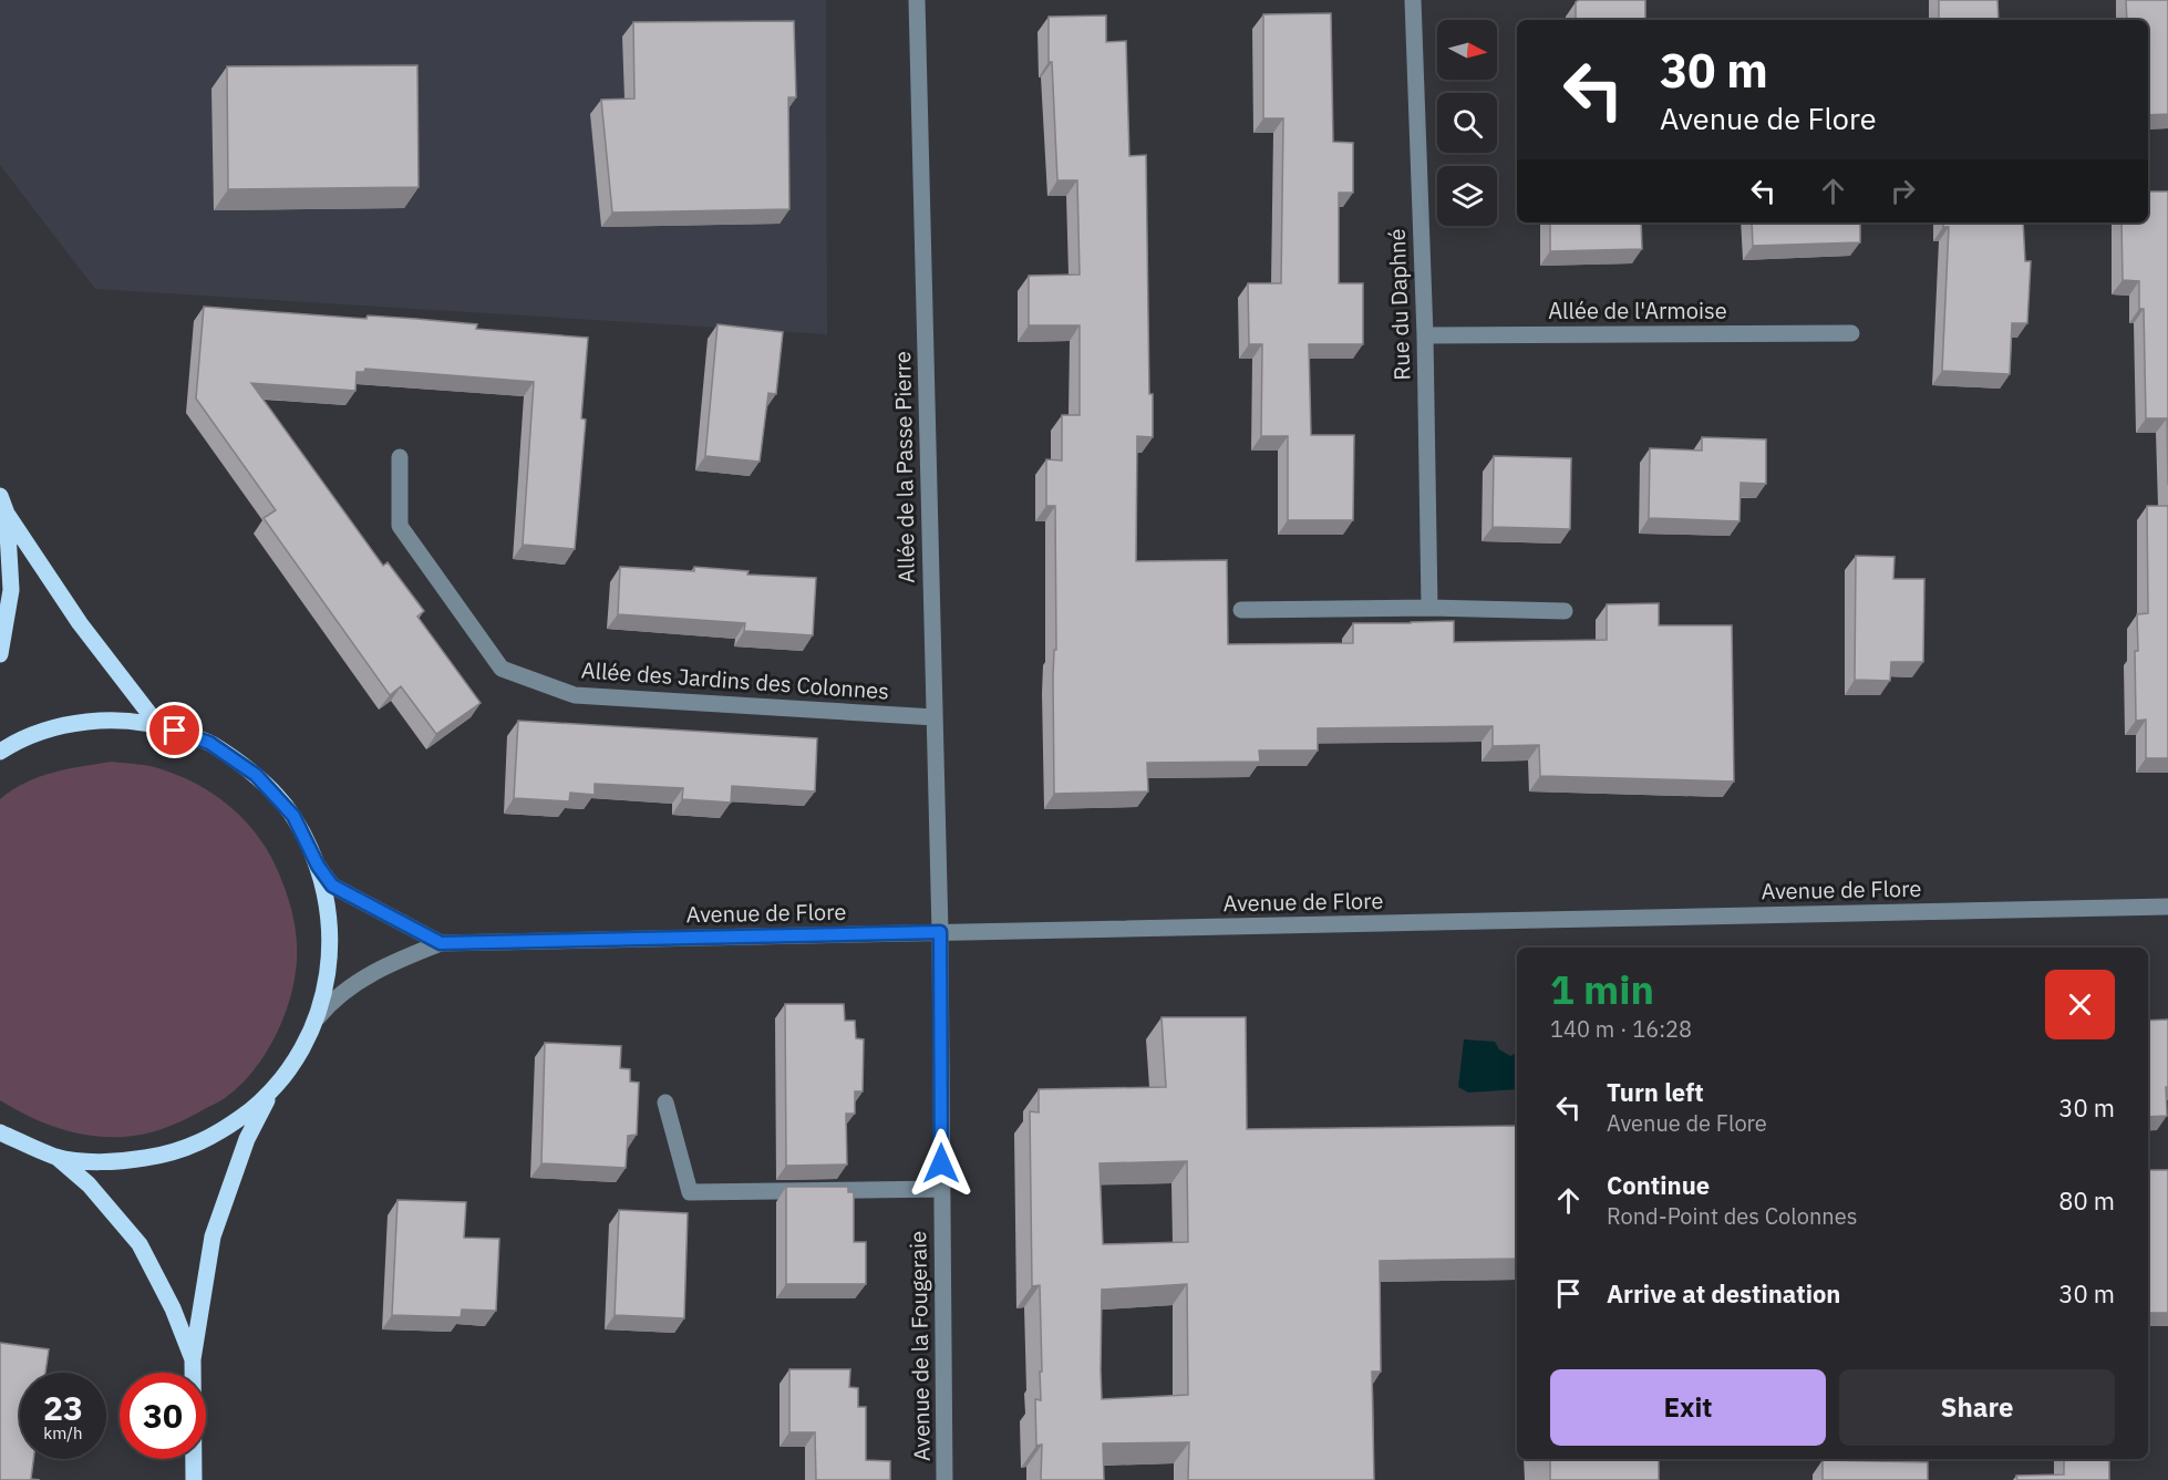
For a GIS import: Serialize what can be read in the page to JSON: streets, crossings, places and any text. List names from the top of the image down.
{
  "streets": {
    "street": [
      "Rue du Daphné",
      "Allée de l'Armoise",
      "Allée de la Passe Pierre",
      "Allée des Jardins des Colonnes",
      "Avenue de Flore",
      "Avenue de la Fougeraie"
    ]
  },
  "crossings": [
    ["Rue du Daphné", "Allée de l'Armoise"],
    ["Allée de la Passe Pierre", "Allée des Jardins des Colonnes"],
    ["Allée de la Passe Pierre", "Avenue de Flore"],
    ["Allée de la Passe Pierre", "Avenue de la Fougeraie"],
    ["Avenue de Flore", "Avenue de la Fougeraie"]
  ],
  "north": "right",
  "page": {
    "turn": ["30 m", "Avenue de Flore"],
    "heading": ["1 min", "140 m · 16:28"],
    "list": [
      {
        "name": "Turn left",
        "note": "Avenue de Flore",
        "value": "30 m"
      },
      {
        "name": "Continue",
        "note": "Rond-Point des Colonnes",
        "value": "80 m"
      },
      {
        "name": "Arrive at destination",
        "value": "30 m"
      }
    ],
    "buttons": ["Exit", "Share"],
    "speed": "23 km/h",
    "limit": "30"
  }
}
